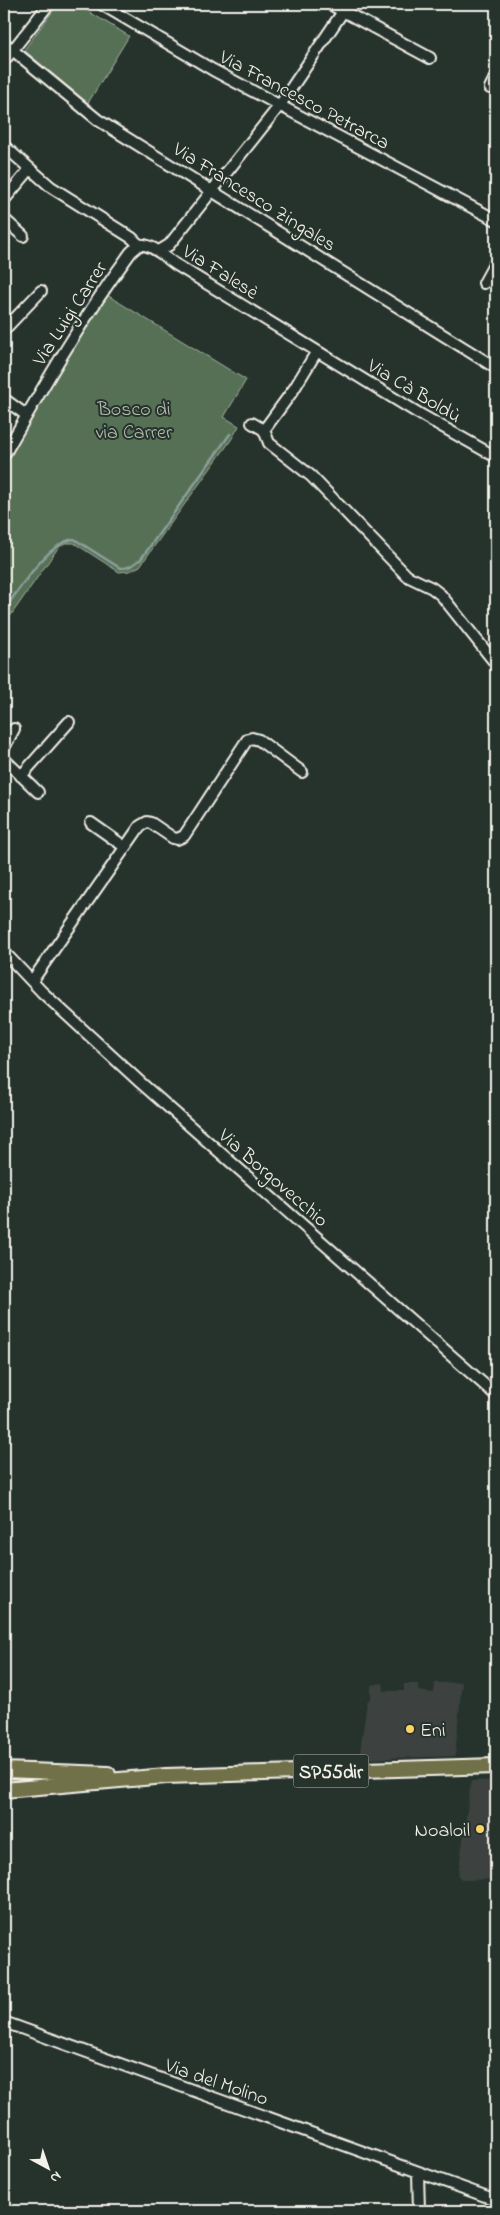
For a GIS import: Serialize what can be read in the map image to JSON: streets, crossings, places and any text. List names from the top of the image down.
{
  "streets": {
    "highway": ["SP55dir"],
    "street": [
      "Via Francesco Petrarca",
      "Via Francesco Zingales",
      "Via Falesè",
      "Via Luigi Carrer",
      "Via Cà Boldù",
      "Via Borgovecchio",
      "Via del Molino"
    ]
  },
  "crossings": [
    ["Via Falesè", "Via Luigi Carrer"],
    ["Via Falesè", "Via Cà Boldù"]
  ],
  "parks": ["Bosco di via Carrer"],
  "places": ["Eni", "Noaloil"],
  "north": "bottom right"
}
